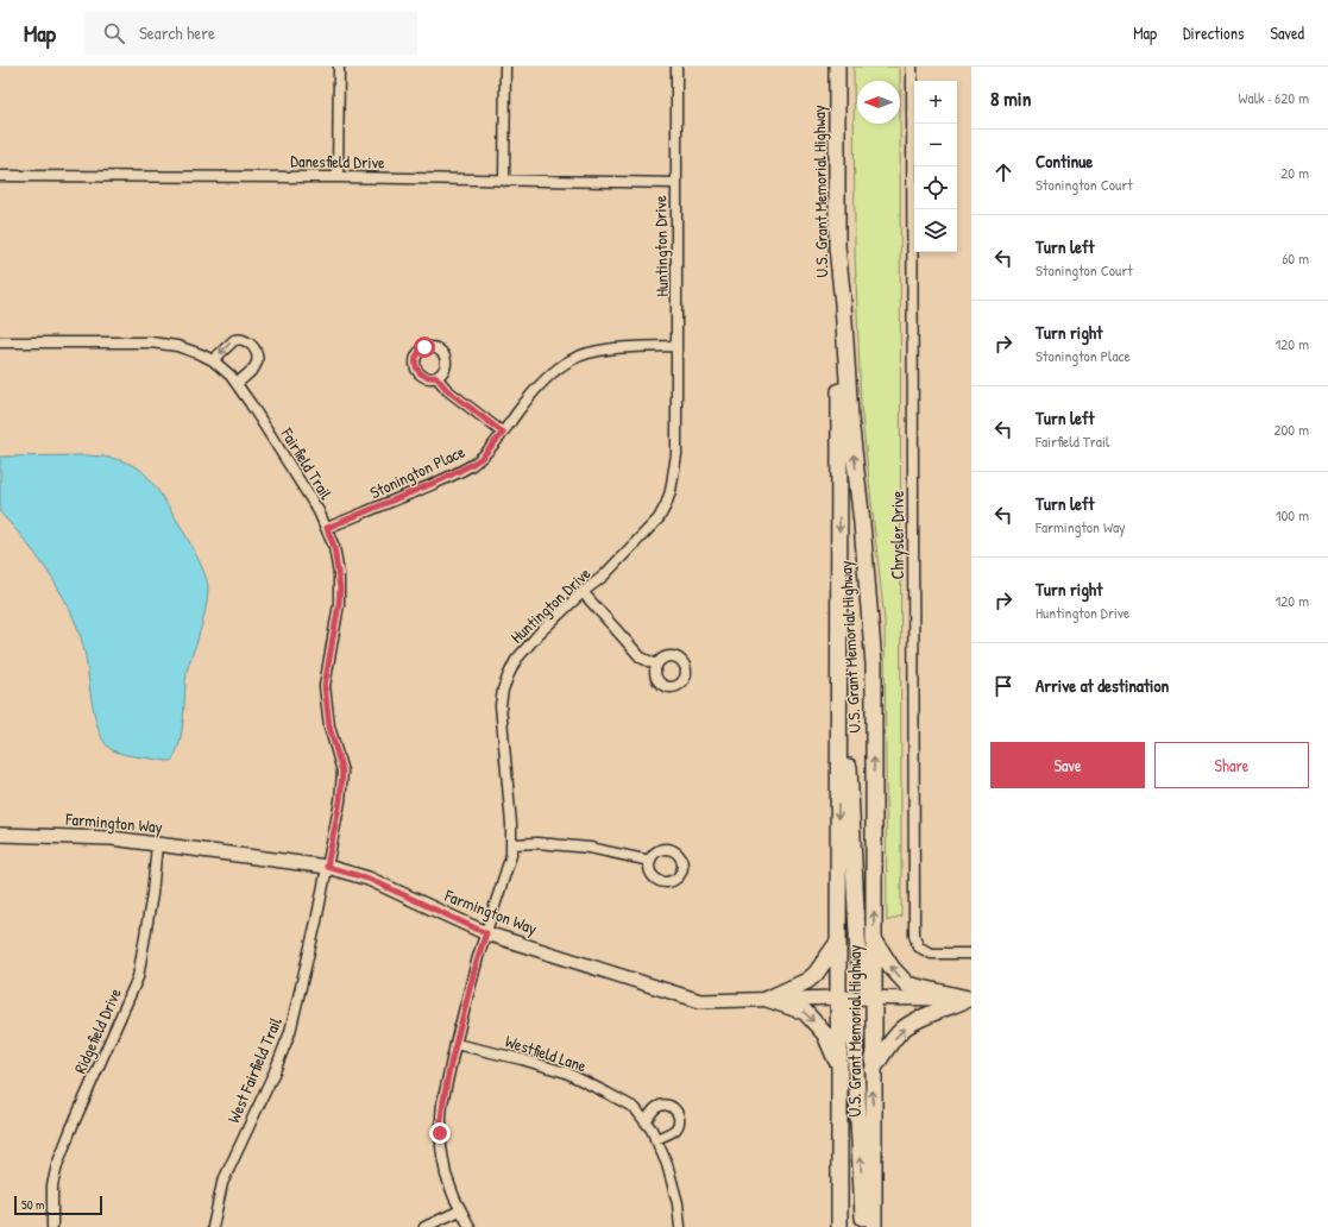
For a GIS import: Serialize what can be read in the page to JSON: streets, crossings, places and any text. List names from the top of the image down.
{
  "streets": {
    "main road": ["U.S. Grant Memorial Highway"],
    "street": [
      "Danesfield Drive",
      "Huntington Drive",
      "Fairfield Trail",
      "Stonington Place",
      "Chrysler Drive",
      "Farmington Way",
      "Ridgefield Drive",
      "Westfield Lane",
      "West Fairfield Trail"
    ]
  },
  "crossings": [
    ["Danesfield Drive", "Huntington Drive"],
    ["U.S. Grant Memorial Highway", "Farmington Way"],
    ["Huntington Drive", "Stonington Place"],
    ["Huntington Drive", "Farmington Way"],
    ["Huntington Drive", "Westfield Lane"],
    ["Fairfield Trail", "Stonington Place"],
    ["Fairfield Trail", "Farmington Way"],
    ["Fairfield Trail", "West Fairfield Trail"],
    ["Farmington Way", "Ridgefield Drive"],
    ["Farmington Way", "West Fairfield Trail"]
  ],
  "scale_bar": "50 m",
  "north": "left",
  "page": {
    "header": "Map",
    "search": "Search here",
    "nav": ["Map", "Directions", "Saved"],
    "heading": ["8 min", "Walk · 620 m"],
    "map_buttons": ["+", "−"],
    "list": [
      ["Continue", "Stonington Court", "20 m"],
      ["Turn left", "Stonington Court", "60 m"],
      ["Turn right", "Stonington Place", "120 m"],
      ["Turn left", "Fairfield Trail", "200 m"],
      ["Turn left", "Farmington Way", "100 m"],
      ["Turn right", "Huntington Drive", "120 m"],
      "Arrive at destination"
    ],
    "buttons": ["Save", "Share"],
    "scale": "50 m"
  }
}
